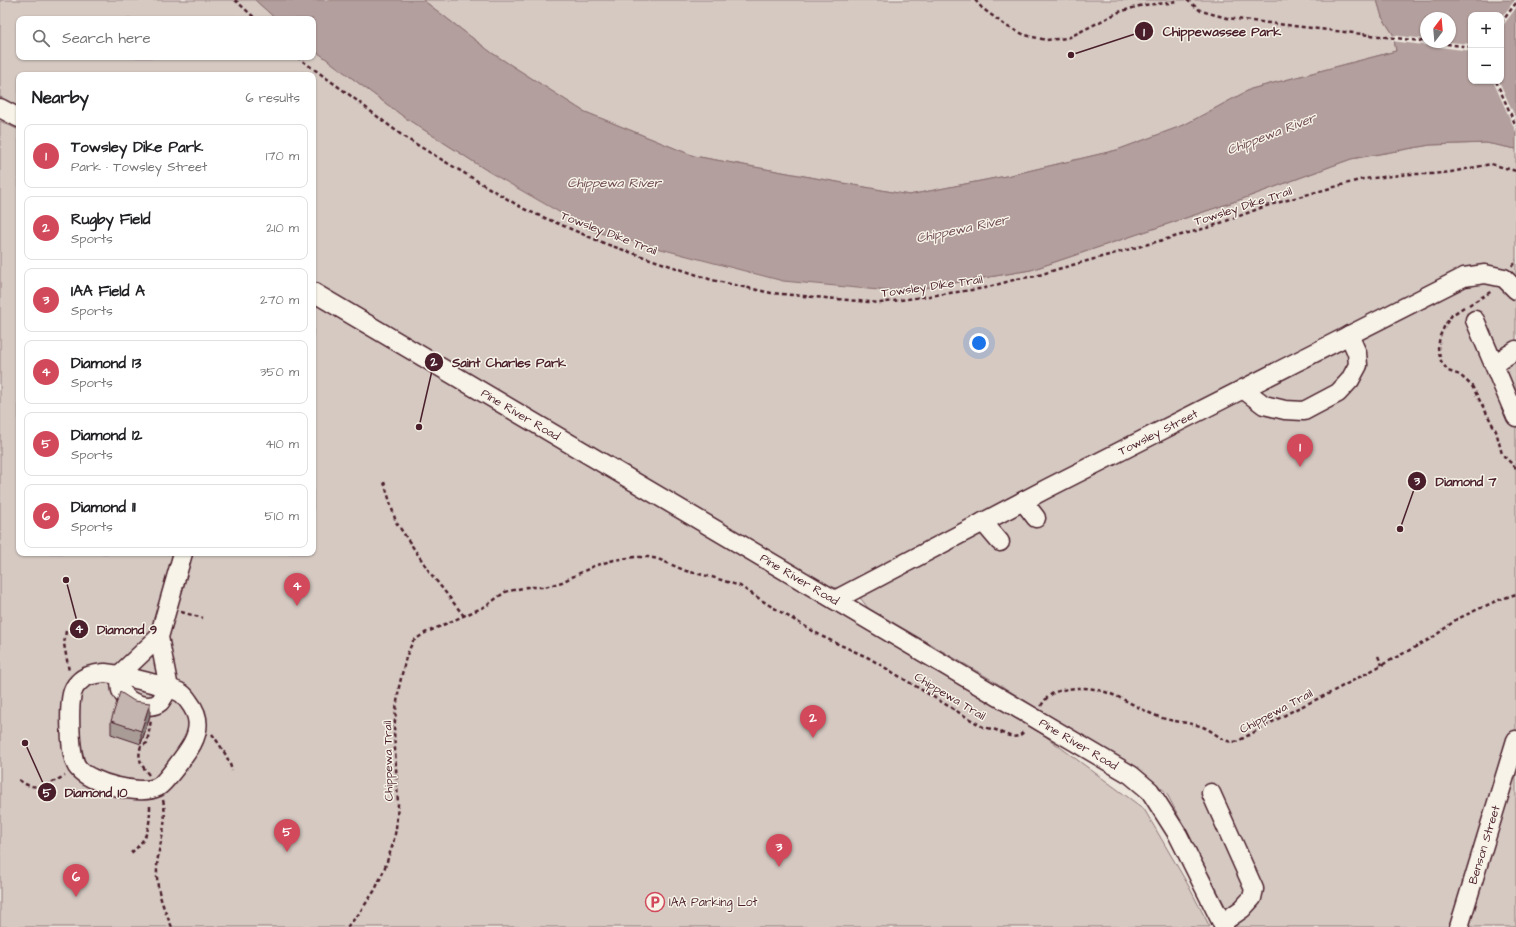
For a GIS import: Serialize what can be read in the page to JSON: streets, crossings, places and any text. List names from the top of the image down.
{
  "streets": {
    "street": ["Pine River Road", "Towsley Street", "Benson Street"],
    "path": ["Towsley Dike Trail", "Chippewa Trail"]
  },
  "crossings": [
    ["Pine River Road", "Towsley Street"],
    ["Pine River Road", "Chippewa Trail"]
  ],
  "water": ["Chippewa River"],
  "places": {
    "other": [
      "Chippewassee Park",
      "Saint Charles Park",
      "Diamond 7",
      "Diamond 9",
      "Diamond 10"
    ],
    "parking": ["IAA Parking Lot"]
  },
  "north": "top",
  "page": {
    "map_buttons": ["+", "−"],
    "search": "Search here",
    "heading": ["Nearby", "6 results"],
    "list": [
      {
        "mark": "1",
        "name": "Towsley Dike Park",
        "note": "Park · Towsley Street",
        "value": "170 m"
      },
      {
        "mark": "2",
        "name": "Rugby Field",
        "note": "Sports",
        "value": "210 m"
      },
      {
        "mark": "3",
        "name": "IAA Field A",
        "note": "Sports",
        "value": "270 m"
      },
      {
        "mark": "4",
        "name": "Diamond 13",
        "note": "Sports",
        "value": "350 m"
      },
      {
        "mark": "5",
        "name": "Diamond 12",
        "note": "Sports",
        "value": "410 m"
      },
      {
        "mark": "6",
        "name": "Diamond 11",
        "note": "Sports",
        "value": "510 m"
      }
    ],
    "pins": [
      "1",
      "4",
      "2",
      "5",
      "3",
      "6"
    ]
  }
}
